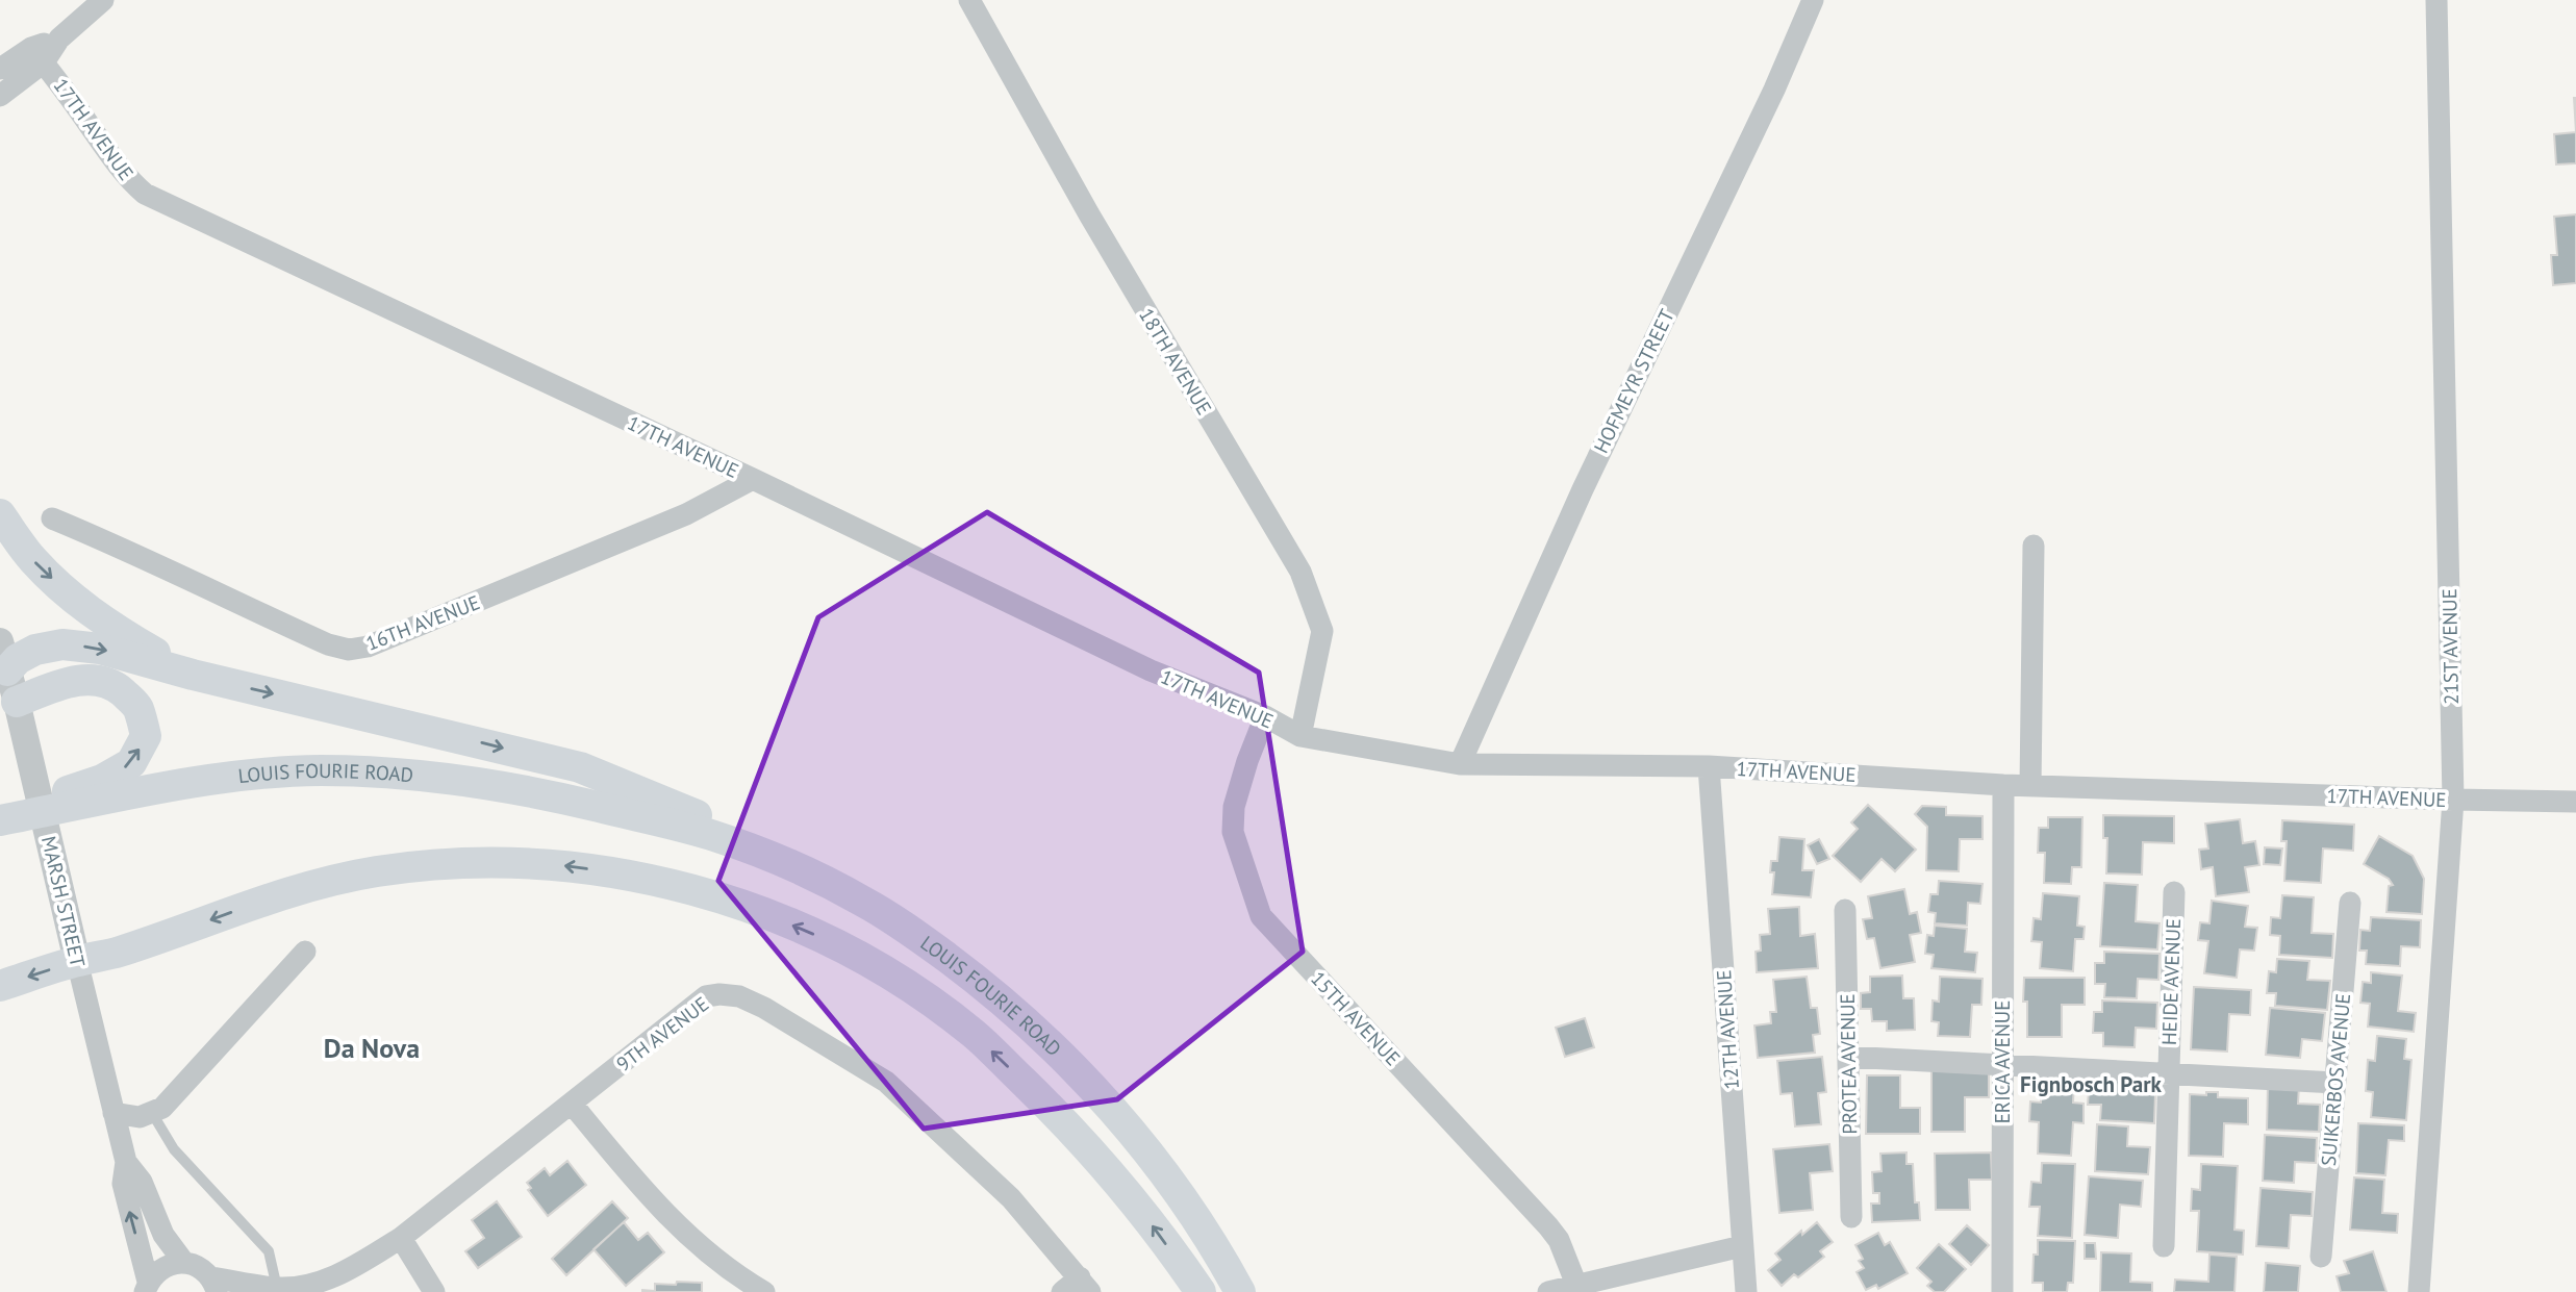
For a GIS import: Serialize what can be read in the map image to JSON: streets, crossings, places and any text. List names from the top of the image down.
{
  "streets": {
    "main road": ["LOUIS FOURIE ROAD"],
    "street": [
      "17TH AVENUE",
      "18TH AVENUE",
      "HOFMEYR STREET",
      "16TH AVENUE",
      "21ST AVENUE",
      "MARSH STREET",
      "HEIDE AVENUE",
      "15TH AVENUE",
      "12TH AVENUE",
      "9TH AVENUE",
      "ERICA AVENUE",
      "PROTEA AVENUE",
      "SUIKERBOS AVENUE"
    ]
  },
  "crossings": [
    ["17TH AVENUE", "18TH AVENUE"],
    ["17TH AVENUE", "HOFMEYR STREET"],
    ["17TH AVENUE", "16TH AVENUE"],
    ["17TH AVENUE", "21ST AVENUE"],
    ["17TH AVENUE", "15TH AVENUE"],
    ["17TH AVENUE", "12TH AVENUE"],
    ["17TH AVENUE", "ERICA AVENUE"]
  ],
  "districts": ["Da Nova", "Fignbosch Park"]
}
